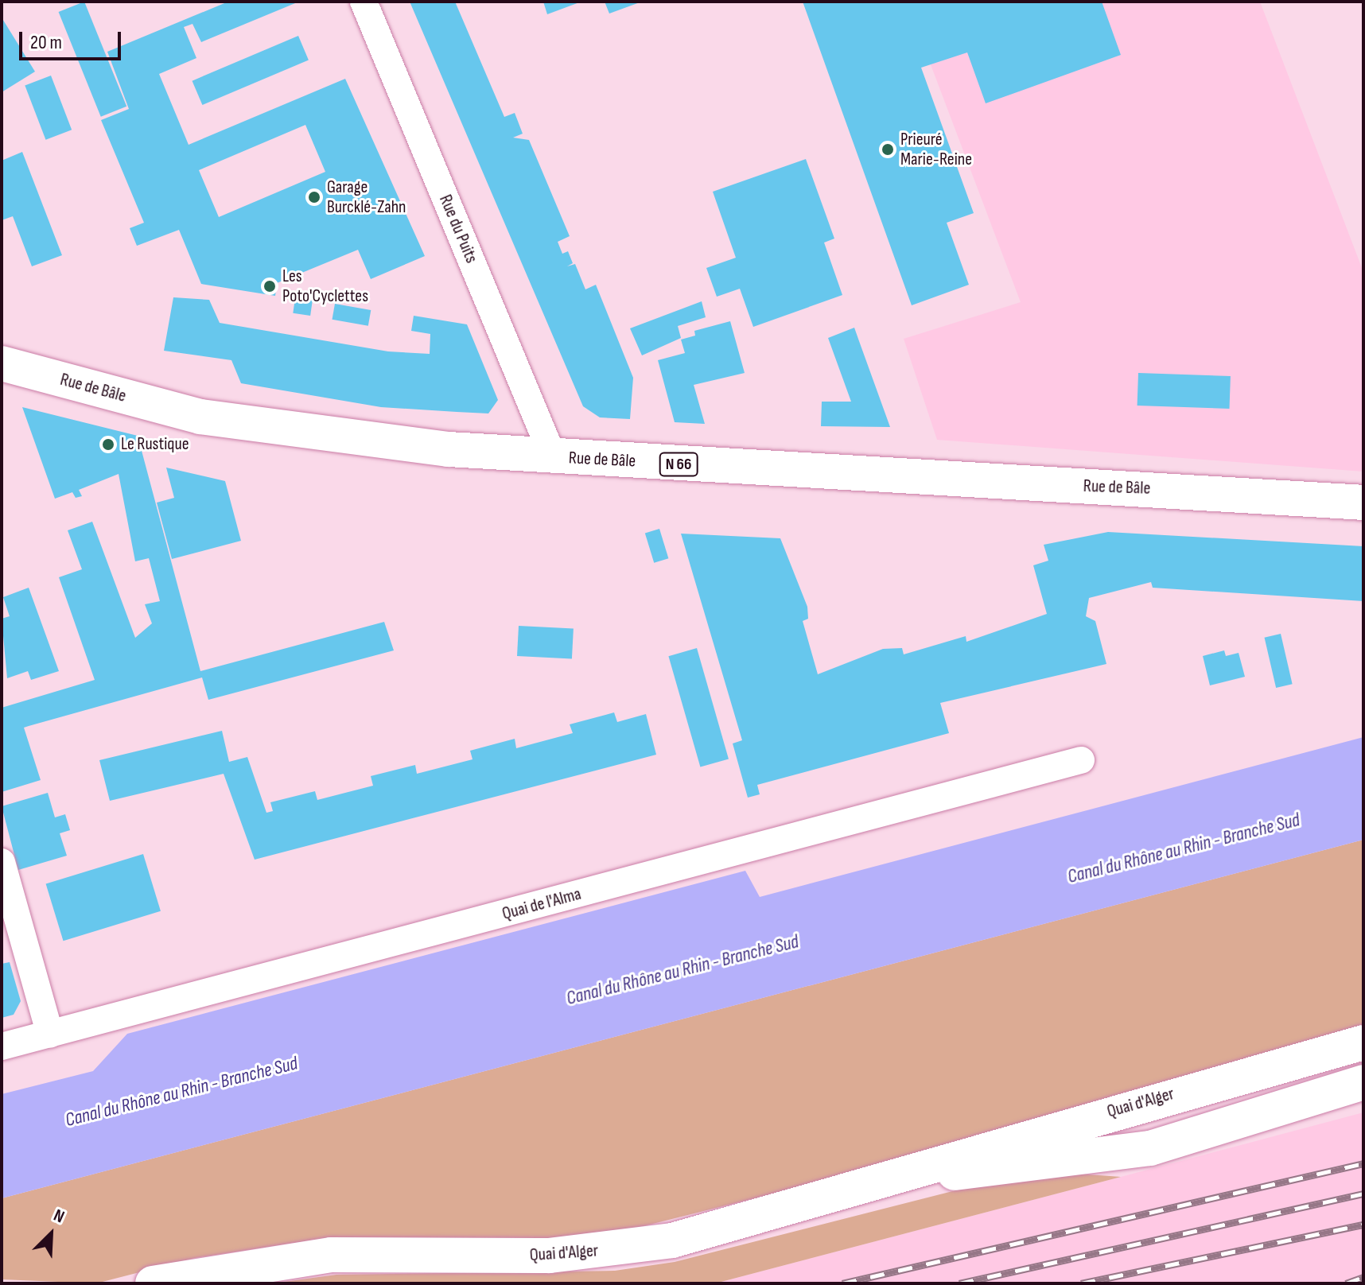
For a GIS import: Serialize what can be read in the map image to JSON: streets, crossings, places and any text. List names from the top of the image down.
{
  "streets": {
    "main road": ["Rue de Bâle", "N 66", "Quai d'Alger"],
    "street": ["Rue du Puits", "Quai de l'Alma"]
  },
  "crossings": [
    ["Rue du Puits", "Rue de Bâle"]
  ],
  "water": ["Canal du Rhône au Rhin - Branche Sud"],
  "places": [
    "Prieuré Marie-Reine",
    "Garage Burcklé-Zahn",
    "Les Poto'Cyclettes",
    "Le Rustique"
  ],
  "scale_bar": "20 m",
  "north": "top right"
}
